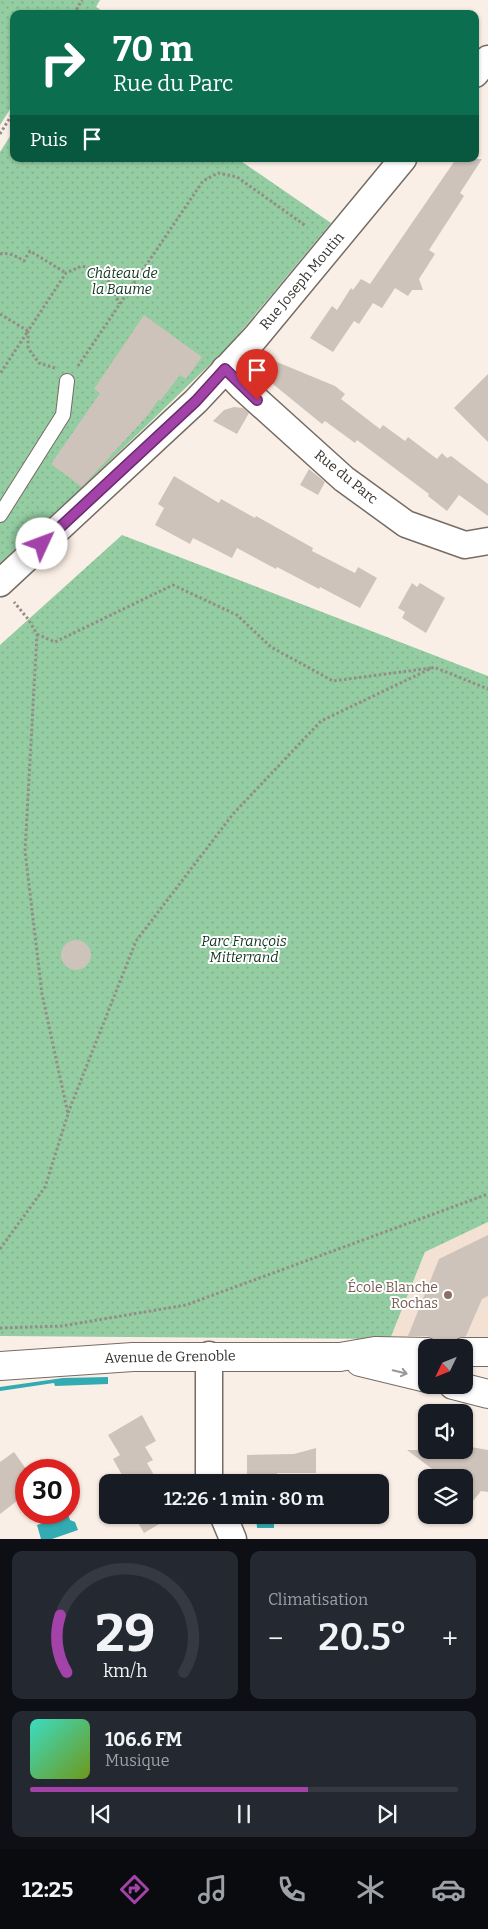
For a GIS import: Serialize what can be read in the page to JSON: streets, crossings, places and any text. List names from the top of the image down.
{
  "streets": {
    "street": ["Rue Joseph Moutin", "Rue du Parc", "Avenue de Grenoble"]
  },
  "crossings": [
    ["Rue Joseph Moutin", "Rue du Parc"]
  ],
  "parks": ["Château de la Baume", "Parc François Mitterrand"],
  "places": ["École Blanche Rochas"],
  "north": "bottom left",
  "page": {
    "turn": ["70 m", "Rue du Parc"],
    "then": "Puis",
    "limit": "30",
    "trip": "12:26 · 1 min · 80 m",
    "tile": "Climatisation",
    "heat": ["−", "20.5°", "+"],
    "song": ["106.6 FM", "Musique"],
    "tabs": "12:25",
    "gauge": ["29", "km/h"]
  }
}
